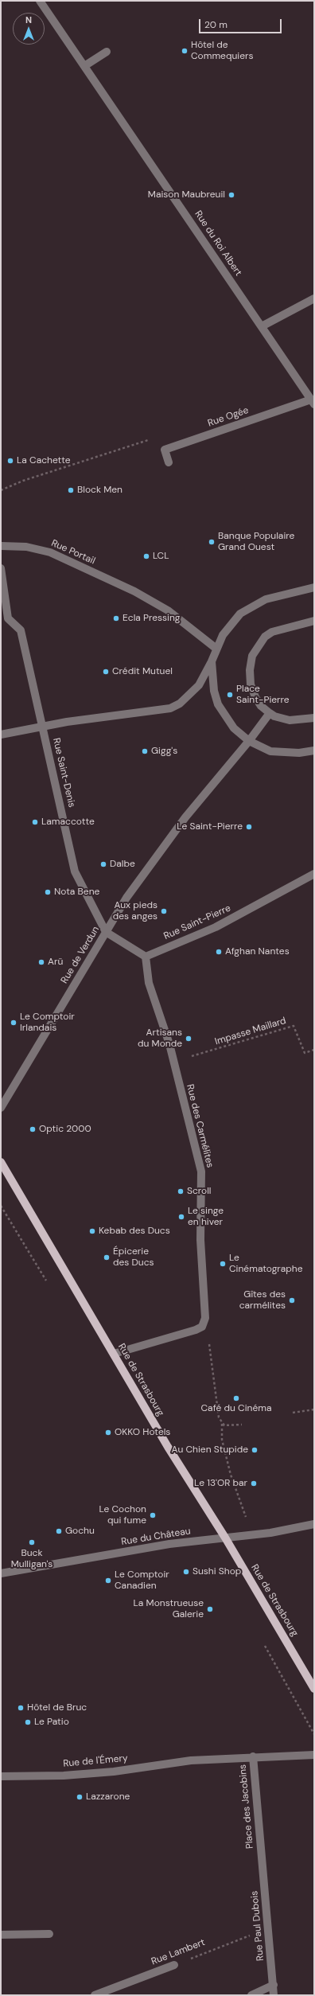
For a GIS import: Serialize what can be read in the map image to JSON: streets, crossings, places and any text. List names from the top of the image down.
{
  "streets": {
    "main road": ["Rue de Strasbourg"],
    "street": [
      "Rue du Roi Albert",
      "Rue Ogée",
      "Rue Portail",
      "Rue Saint-Denis",
      "Rue Saint-Pierre",
      "Rue de Verdun",
      "Rue des Carmélites",
      "Rue du Château",
      "Rue de l'Émery",
      "Place des Jacobins",
      "Rue Paul Dubois",
      "Rue Lambert"
    ],
    "path": ["Impasse Maillard"]
  },
  "crossings": [
    ["Rue du Roi Albert", "Rue Ogée"],
    ["Rue Saint-Denis", "Rue de Verdun"],
    ["Rue Saint-Pierre", "Rue des Carmélites"],
    ["Impasse Maillard", "Rue des Carmélites"],
    ["Rue de Strasbourg", "Rue du Château"],
    ["Rue de l'Émery", "Place des Jacobins"],
    ["Place des Jacobins", "Rue Paul Dubois"],
    ["Rue Paul Dubois", "Rue Lambert"]
  ],
  "places": [
    "Hôtel de Commequiers",
    "Maison Maubreuil",
    "La Cachette",
    "Block Men",
    "Banque Populaire Grand Ouest",
    "LCL",
    "Ecla Pressing",
    "Crédit Mutuel",
    "Place Saint-Pierre",
    "Gigg's",
    "Lamaccotte",
    "Le Saint-Pierre",
    "Dalbe",
    "Nota Bene",
    "Aux pieds des anges",
    "Afghan Nantes",
    "Arü",
    "Le Comptoir Irlandais",
    "Artisans du Monde",
    "Optic 2000",
    "Scroll",
    "Le singe en hiver",
    "Kebab des Ducs",
    "Épicerie des Ducs",
    "Le Cinématographe",
    "Gîtes des carmélites",
    "Café du Cinéma",
    "OKKO Hotels",
    "Au Chien Stupide",
    "Le 13'OR bar",
    "Le Cochon qui fume",
    "Gochu",
    "Buck Mulligan's",
    "Sushi Shop",
    "Le Comptoir Canadien",
    "La Monstrueuse Galerie",
    "Hôtel de Bruc",
    "Le Patio",
    "Lazzarone"
  ],
  "scale_bar": "20 m",
  "north": "top"
}
